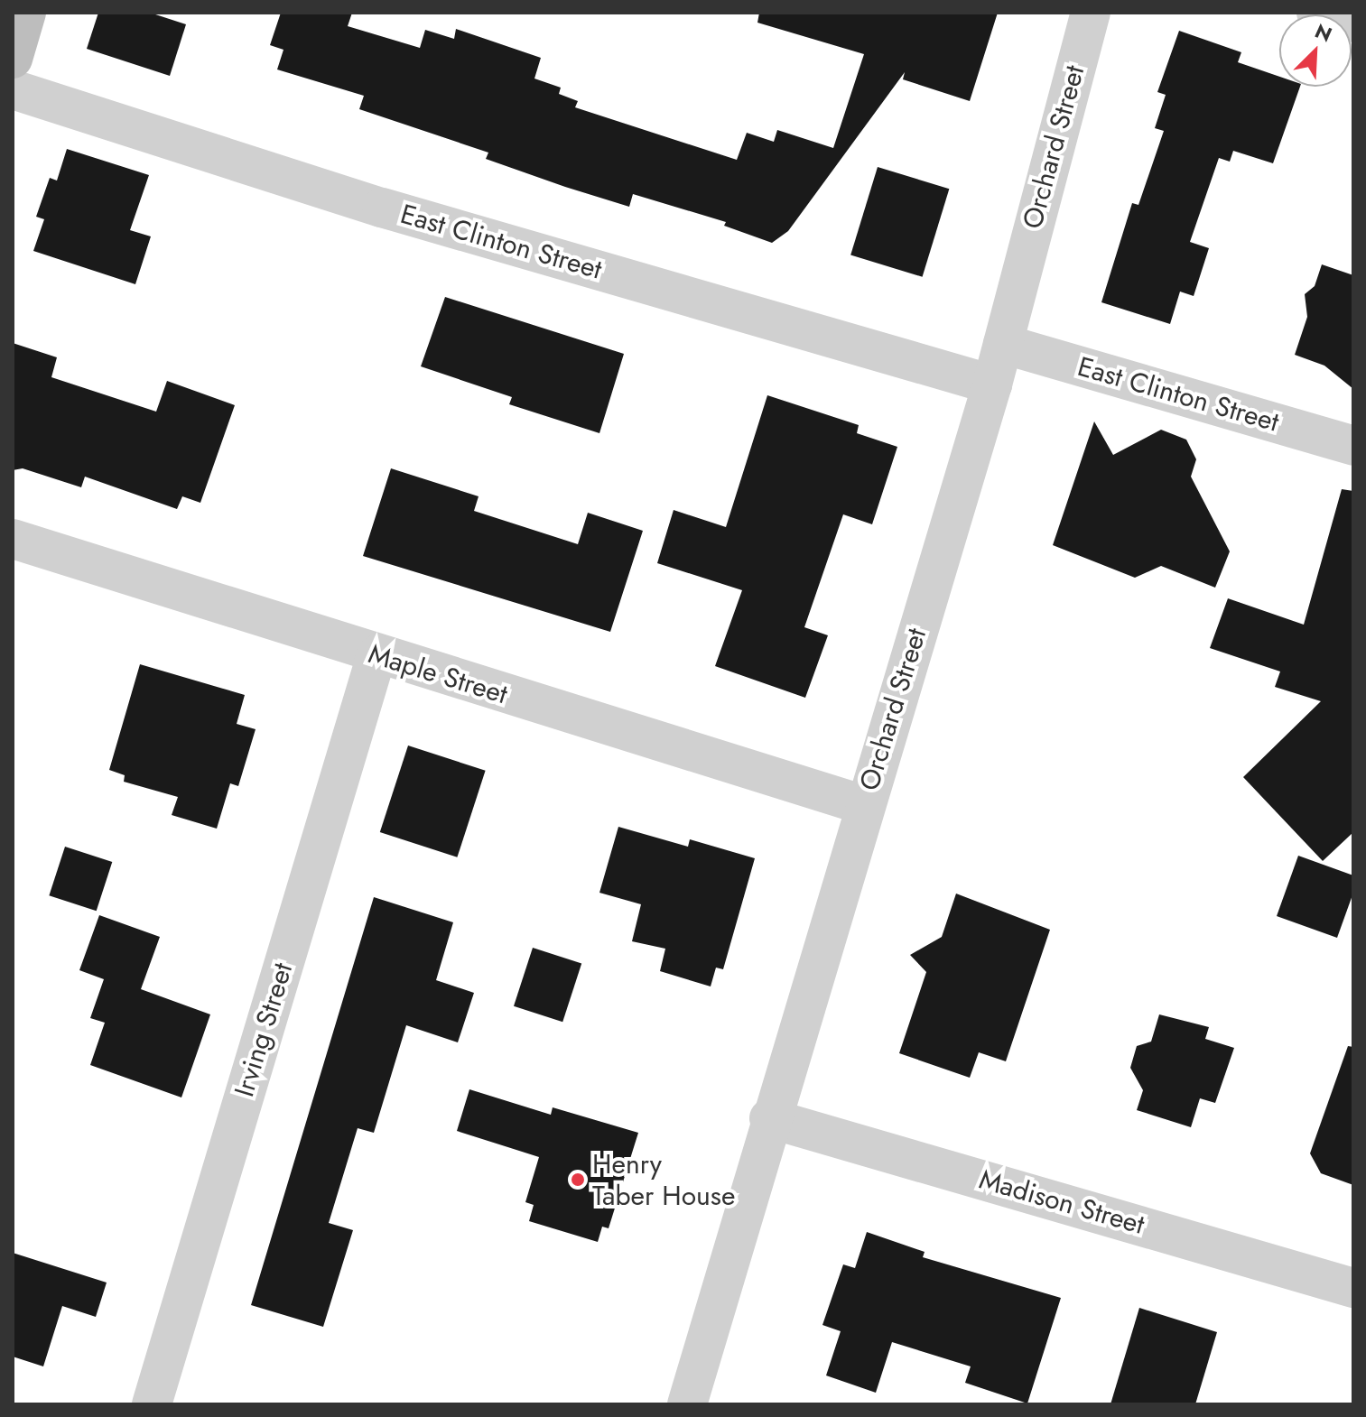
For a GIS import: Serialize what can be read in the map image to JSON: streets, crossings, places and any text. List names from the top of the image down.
{
  "streets": {
    "street": [
      "Orchard Street",
      "East Clinton Street",
      "Maple Street",
      "Irving Street",
      "Madison Street"
    ]
  },
  "crossings": [
    ["Orchard Street", "East Clinton Street"],
    ["Orchard Street", "Maple Street"],
    ["Orchard Street", "Madison Street"],
    ["Maple Street", "Irving Street"]
  ],
  "places": ["Henry Taber House"],
  "north": "top right"
}
